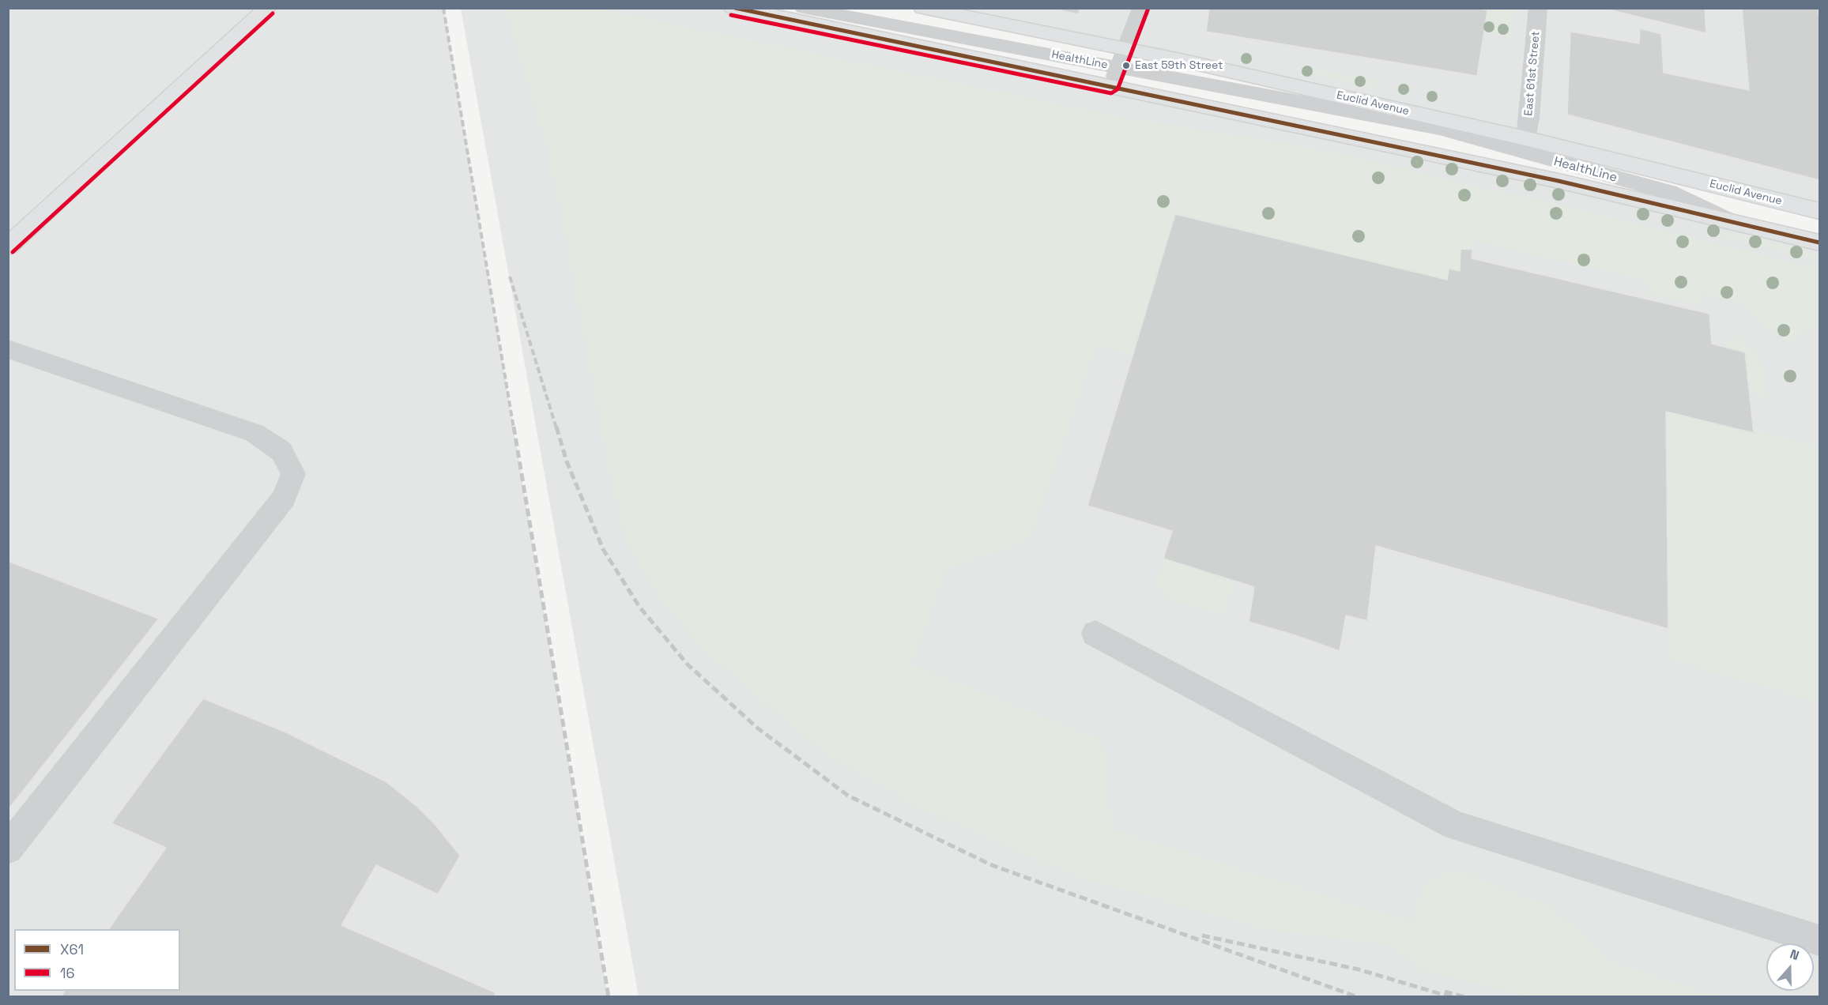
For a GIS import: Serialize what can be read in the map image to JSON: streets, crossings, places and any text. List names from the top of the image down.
{
  "streets": {
    "main road": ["Euclid Avenue"],
    "street": ["HealthLine", "East 61st Street"]
  },
  "crossings": [
    ["HealthLine", "East 61st Street"],
    ["HealthLine", "Euclid Avenue"],
    ["East 61st Street", "Euclid Avenue"]
  ],
  "places": ["East 59th Street"],
  "lines": ["transit line X61", "transit line 16"],
  "legend": ["X61", "16"],
  "north": "top"
}
